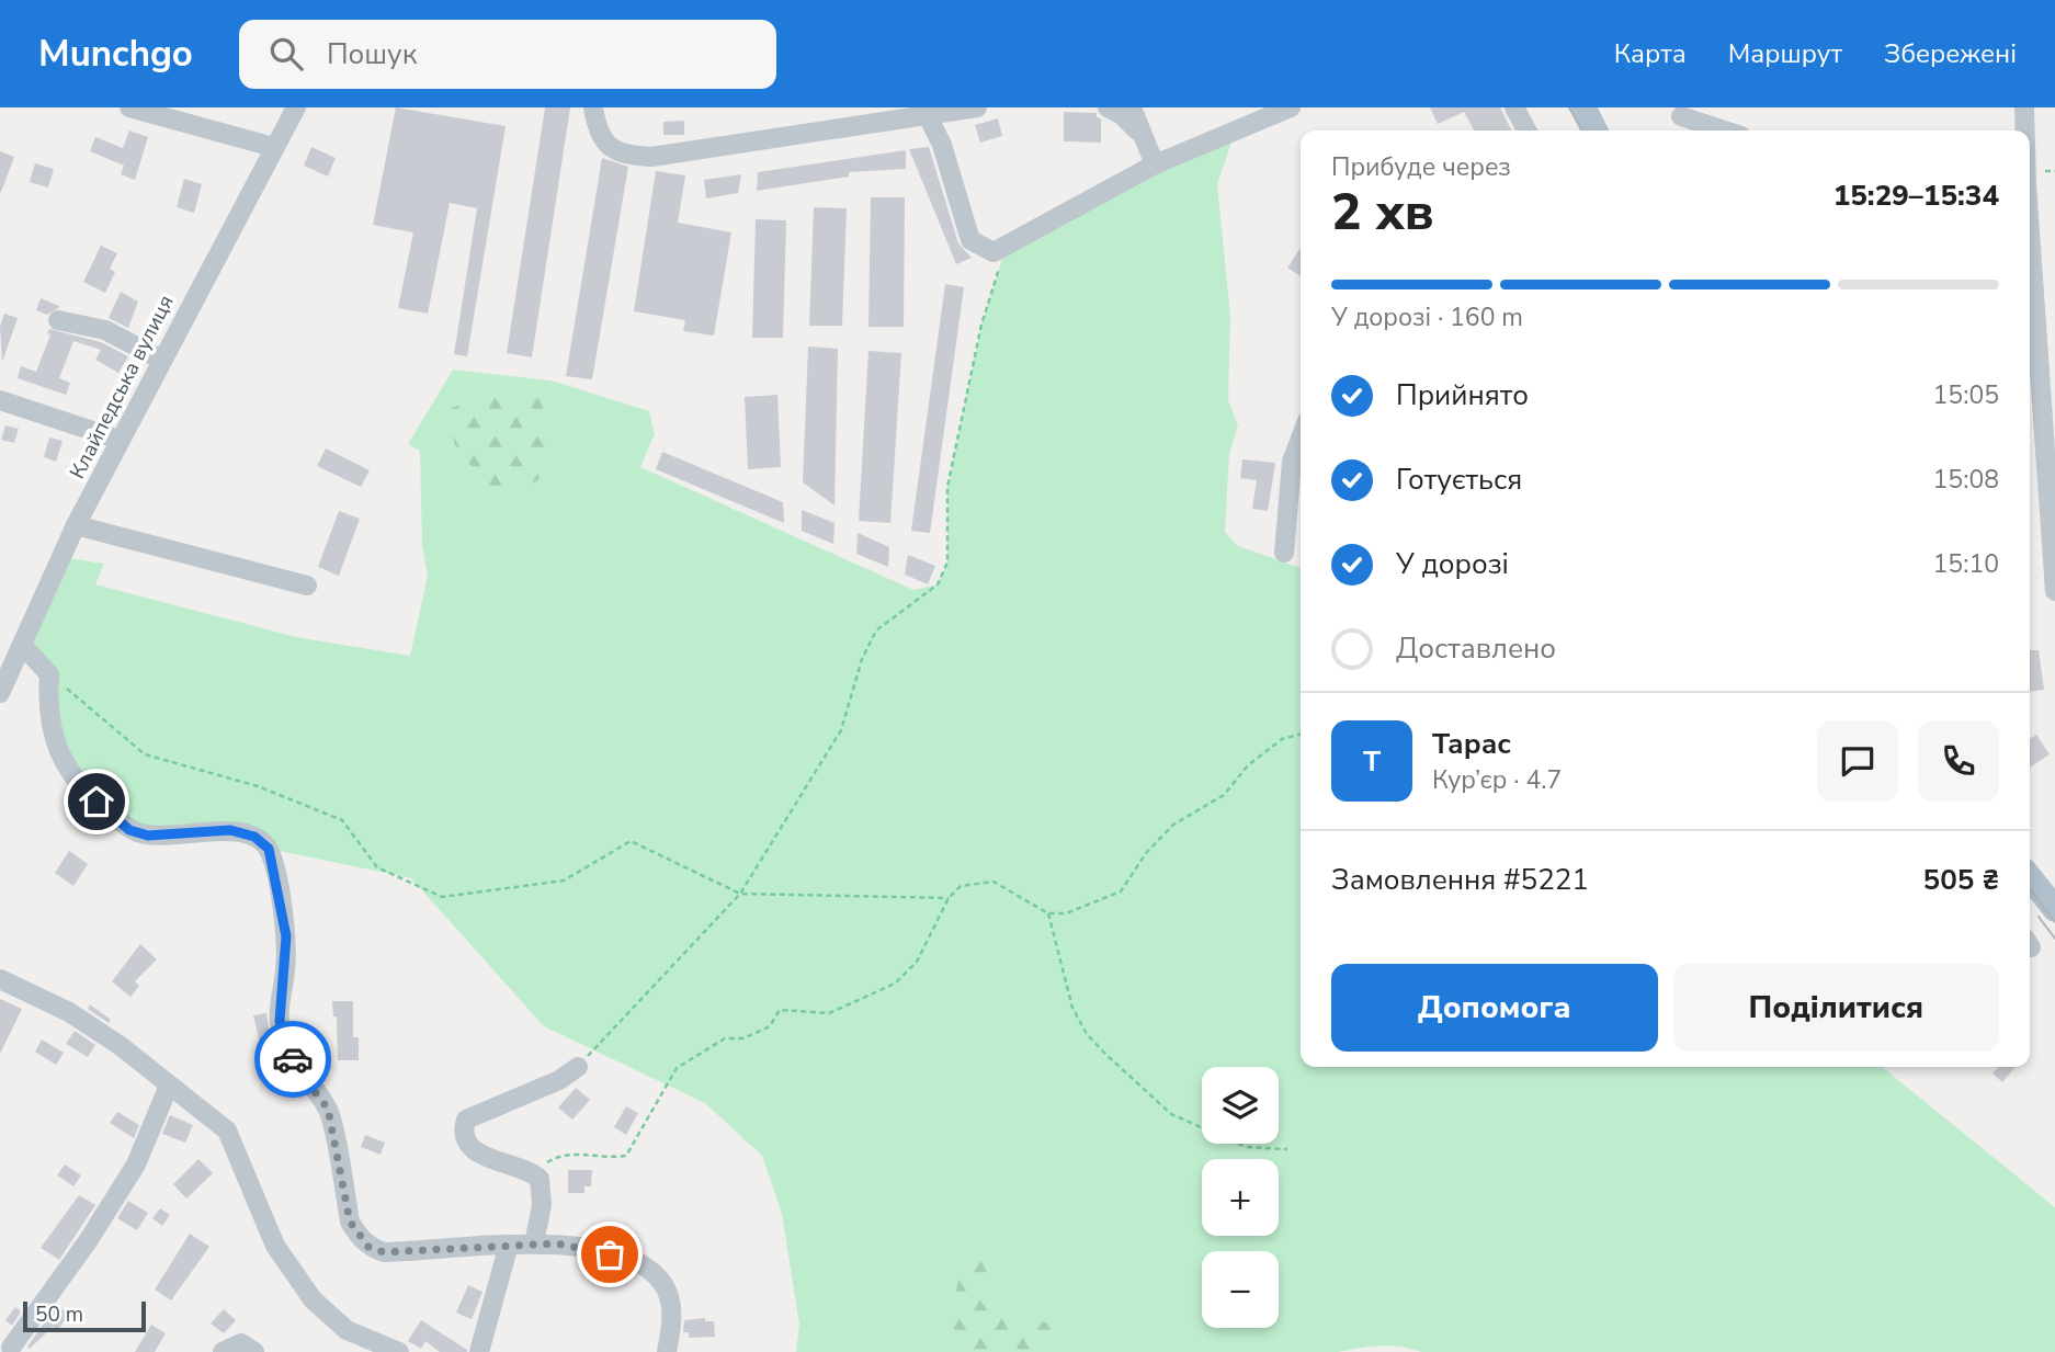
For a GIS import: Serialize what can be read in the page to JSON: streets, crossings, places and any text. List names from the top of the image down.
{
  "streets": {
    "street": ["Клайпедська вулиця"]
  },
  "scale_bar": "50 m",
  "page": {
    "header": "Munchgo",
    "search": "Пошук",
    "nav": ["Карта", "Маршрут", "Збережені"],
    "heading": ["2 хв", "Прибуде через", "15:29–15:34"],
    "panel": [
      "Тарас",
      "Кур’єр · 4.7",
      "Замовлення #5221",
      "505 ₴"
    ],
    "bar": "У дорозі · 160 m",
    "list": [
      ["Прийнято", "15:05"],
      ["Готується", "15:08"],
      ["У дорозі", "15:10"],
      "Доставлено"
    ],
    "round": "Т",
    "buttons": ["Допомога", "Поділитися"],
    "map_buttons": ["+", "−"],
    "scale": "50 m"
  }
}
